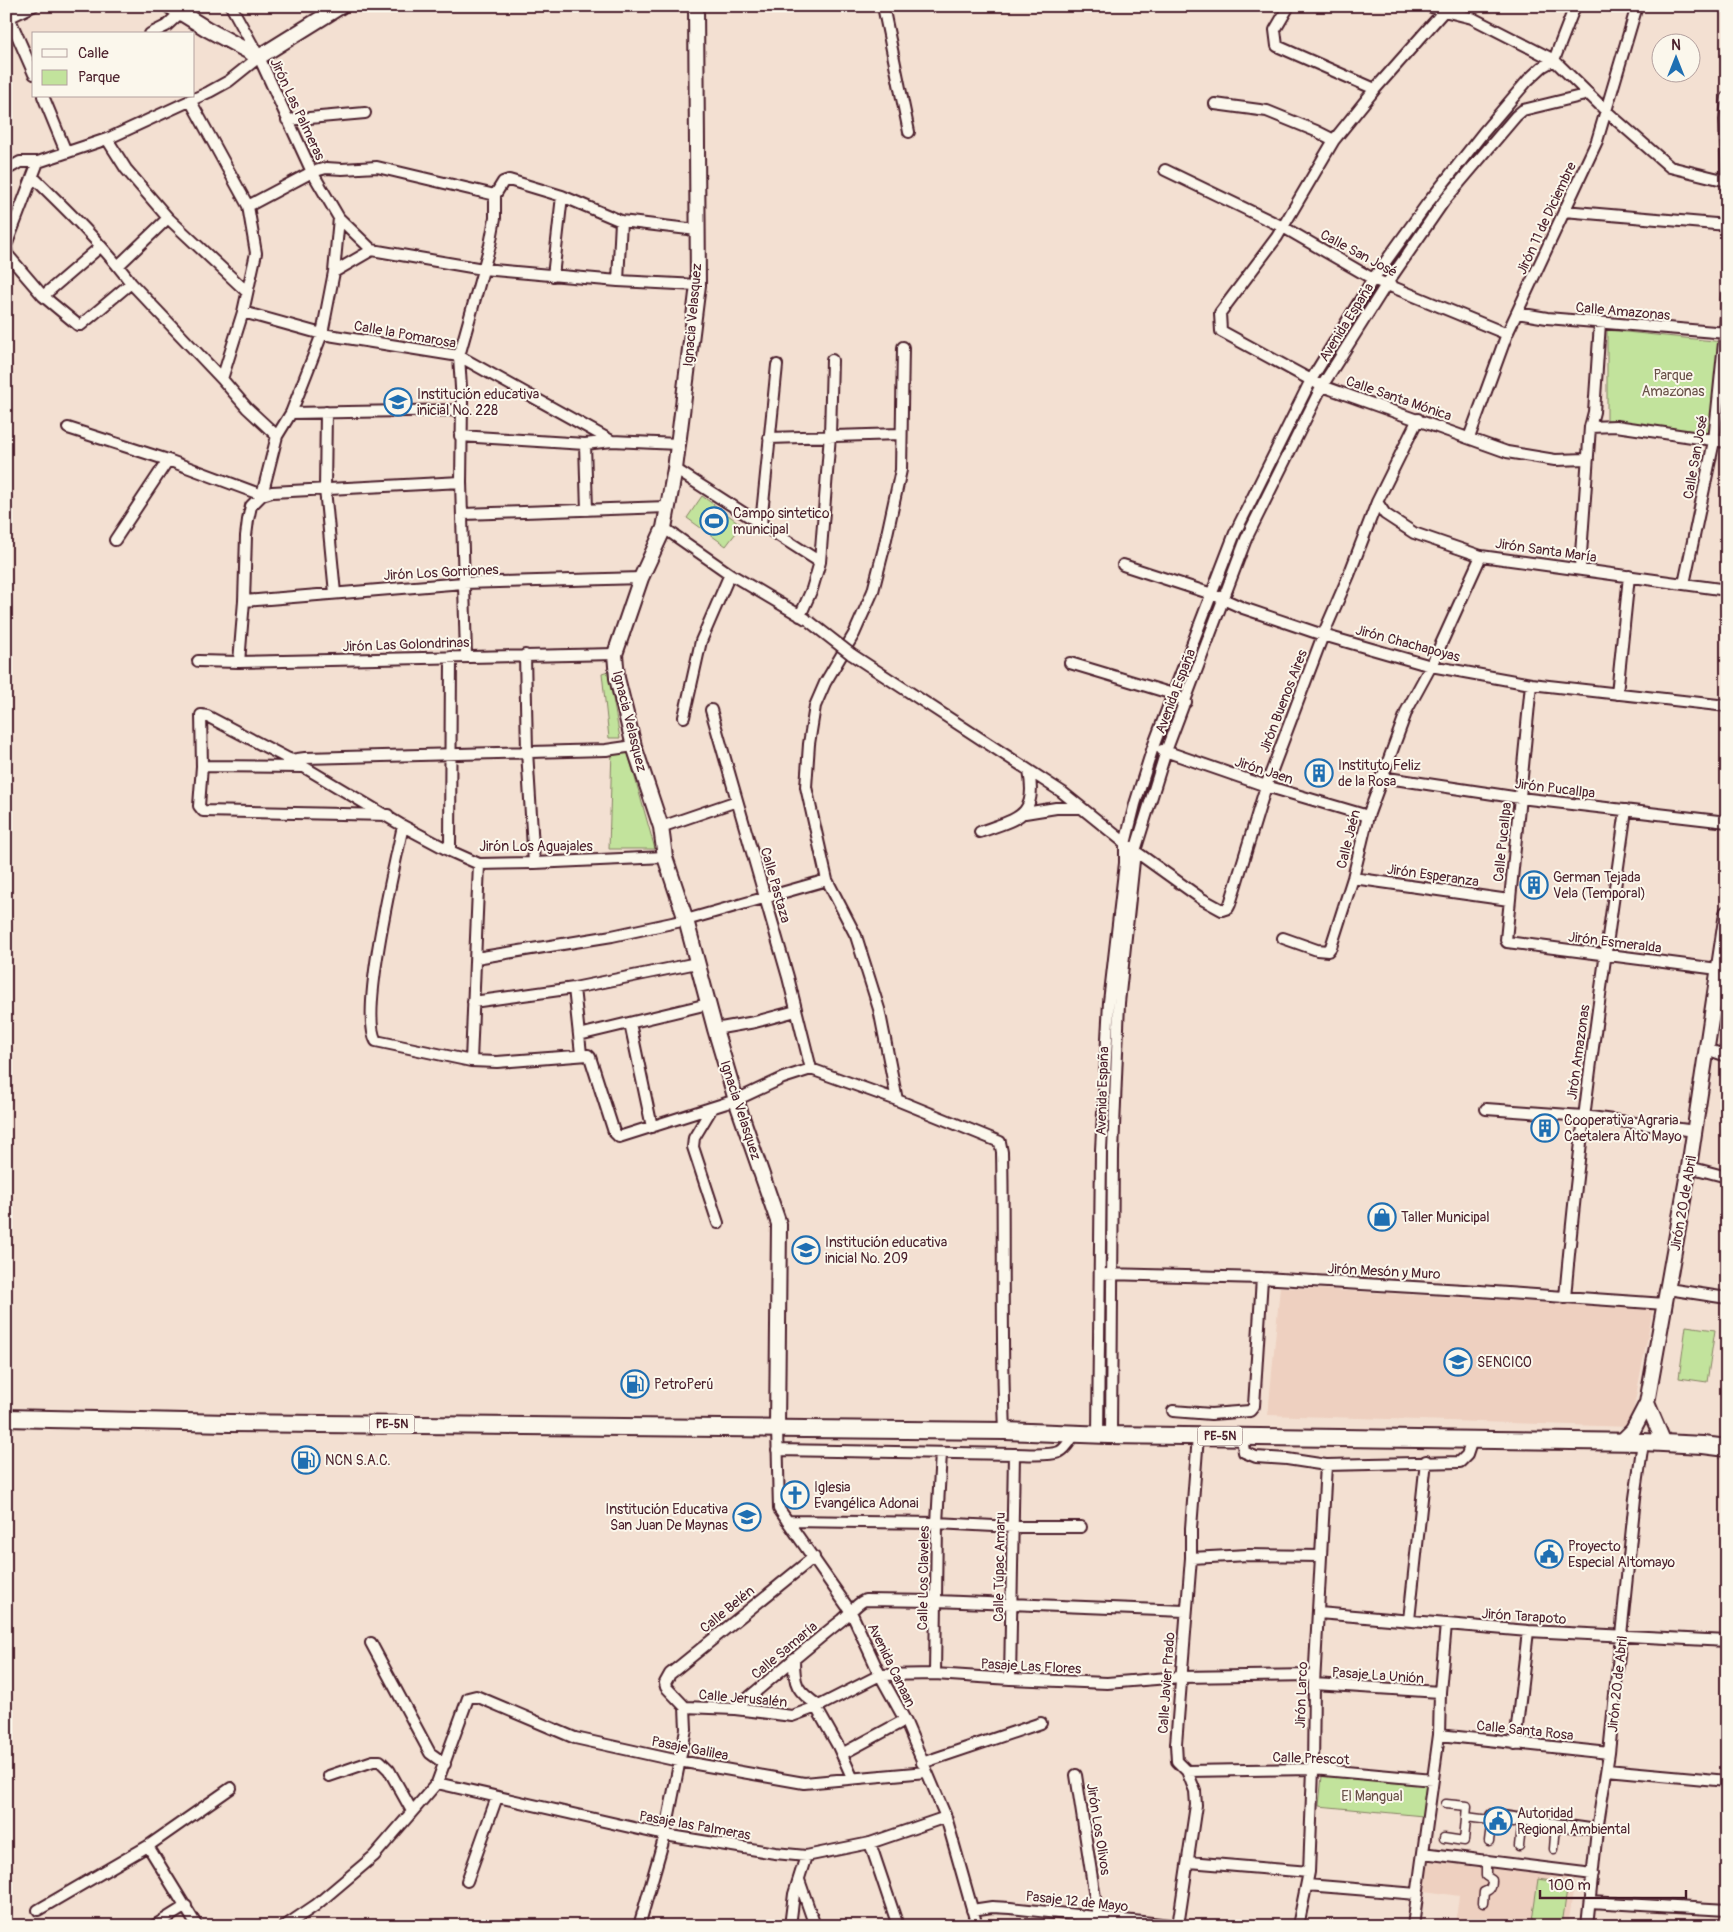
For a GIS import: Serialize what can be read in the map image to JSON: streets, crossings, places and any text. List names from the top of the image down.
{
  "streets": {
    "highway": ["PE-5N"],
    "main road": ["Ignacia Velasquez", "Jirón 20 de Abril"],
    "street": [
      "Jirón Las Palmeras",
      "Jirón 11 de Diciembre",
      "Calle San José",
      "Calle Amazonas",
      "Avenida España",
      "Calle la Pomarosa",
      "Calle Santa Mónica",
      "Jirón Santa María",
      "Jirón Los Gorriones",
      "Jirón Chachapoyas",
      "Jirón Las Golondrinas",
      "Jirón Buenos Aires",
      "Jirón Jaen",
      "Jirón Pucallpa",
      "Calle Jaén",
      "Calle Pucallpa",
      "Jirón Los Aguajales",
      "Jirón Esperanza",
      "Calle Pastaza",
      "Jirón Esmeralda",
      "Jirón Amazonas",
      "Jirón Mesón y Muro",
      "Calle Túpac Amaru",
      "Calle Los Claveles",
      "Calle Belén",
      "Jirón Tarapoto",
      "Calle Samaría",
      "Avenida Canaan",
      "Pasaje Las Flores",
      "Pasaje La Unión",
      "Calle Javier Prado",
      "Jirón Larco",
      "Calle Jerusalén",
      "Calle Santa Rosa",
      "Pasaje Galilea",
      "Calle Prescot",
      "Pasaje las Palmeras",
      "Jirón Los Olivos",
      "Pasaje 12 de Mayo"
    ]
  },
  "crossings": [
    ["Jirón 11 de Diciembre", "Calle San José"],
    ["Jirón 11 de Diciembre", "Calle Amazonas"],
    ["Jirón 11 de Diciembre", "Calle Santa Mónica"],
    ["Calle San José", "Calle Amazonas"],
    ["Calle San José", "Avenida España"],
    ["Calle San José", "Calle Santa Mónica"],
    ["Calle San José", "Jirón Santa María"],
    ["Ignacia Velasquez", "Jirón Los Gorriones"],
    ["Ignacia Velasquez", "Jirón Las Golondrinas"],
    ["Ignacia Velasquez", "Jirón Los Aguajales"],
    ["Ignacia Velasquez", "PE-5N"],
    ["Ignacia Velasquez", "Avenida Canaan"],
    ["Avenida España", "Calle Santa Mónica"],
    ["Avenida España", "Jirón Chachapoyas"],
    ["Avenida España", "Jirón Buenos Aires"],
    ["Avenida España", "Jirón Jaen"],
    ["Avenida España", "Jirón Mesón y Muro"],
    ["Avenida España", "PE-5N"],
    ["Calle Santa Mónica", "Jirón Buenos Aires"],
    ["Jirón Santa María", "Jirón Buenos Aires"],
    ["Jirón Santa María", "Calle Jaén"],
    ["Jirón Chachapoyas", "Jirón Buenos Aires"],
    ["Jirón Chachapoyas", "Calle Jaén"],
    ["Jirón Chachapoyas", "Calle Pucallpa"],
    ["Jirón Buenos Aires", "Jirón Jaen"],
    ["Jirón Jaen", "Calle Jaén"],
    ["Jirón Pucallpa", "Calle Jaén"],
    ["Jirón Pucallpa", "Calle Pucallpa"],
    ["Jirón Pucallpa", "Jirón Amazonas"],
    ["Calle Jaén", "Jirón Esperanza"],
    ["Calle Pucallpa", "Jirón Esperanza"],
    ["Calle Pucallpa", "Jirón Esmeralda"],
    ["Jirón Esmeralda", "Jirón Amazonas"],
    ["Jirón Esmeralda", "Jirón 20 de Abril"],
    ["Jirón Amazonas", "Jirón Mesón y Muro"],
    ["Jirón 20 de Abril", "Jirón Mesón y Muro"],
    ["Jirón 20 de Abril", "PE-5N"],
    ["Jirón 20 de Abril", "Jirón Tarapoto"],
    ["Jirón 20 de Abril", "Calle Santa Rosa"],
    ["PE-5N", "Avenida Canaan"],
    ["PE-5N", "Calle Javier Prado"],
    ["Calle Túpac Amaru", "Calle Samaría"],
    ["Calle Túpac Amaru", "Pasaje Las Flores"],
    ["Calle Los Claveles", "Calle Samaría"],
    ["Calle Los Claveles", "Pasaje Las Flores"],
    ["Calle Belén", "Avenida Canaan"],
    ["Calle Belén", "Calle Jerusalén"],
    ["Jirón Tarapoto", "Jirón Larco"],
    ["Calle Samaría", "Avenida Canaan"],
    ["Calle Samaría", "Calle Javier Prado"],
    ["Calle Samaría", "Calle Jerusalén"],
    ["Avenida Canaan", "Pasaje Las Flores"],
    ["Avenida Canaan", "Calle Jerusalén"],
    ["Avenida Canaan", "Pasaje Galilea"],
    ["Avenida Canaan", "Pasaje las Palmeras"],
    ["Avenida Canaan", "Pasaje 12 de Mayo"],
    ["Pasaje Las Flores", "Pasaje La Unión"],
    ["Pasaje Las Flores", "Calle Javier Prado"],
    ["Pasaje Las Flores", "Jirón Larco"],
    ["Pasaje Las Flores", "Calle Jerusalén"],
    ["Pasaje La Unión", "Jirón Larco"],
    ["Calle Javier Prado", "Calle Prescot"],
    ["Calle Javier Prado", "Pasaje 12 de Mayo"],
    ["Jirón Larco", "Calle Prescot"],
    ["Jirón Los Olivos", "Pasaje 12 de Mayo"]
  ],
  "parks": ["Parque Amazonas", "El Mangual"],
  "places": {
    "school or university": [
      "Institución educativa inicial No. 228",
      "Institución educativa inicial No. 209",
      "SENCICO",
      "Institución Educativa San Juan De Maynas"
    ],
    "sports": ["Campo sintetico municipal"],
    "building": ["Instituto Feliz de la Rosa", "German Tejada Vela (Temporal)", "Cooperativa Agraria Caetalera Alto Mayo"],
    "shop": ["Taller Municipal"],
    "fuel station": ["PetroPerú", "NCN S.A.C."],
    "church": ["Iglesia Evangélica Adonai"],
    "public building": ["Proyecto Especial Altomayo", "Autoridad Regional Ambiental"]
  },
  "legend": ["Calle", "Parque"],
  "scale_bar": "100 m",
  "north": "top"
}
